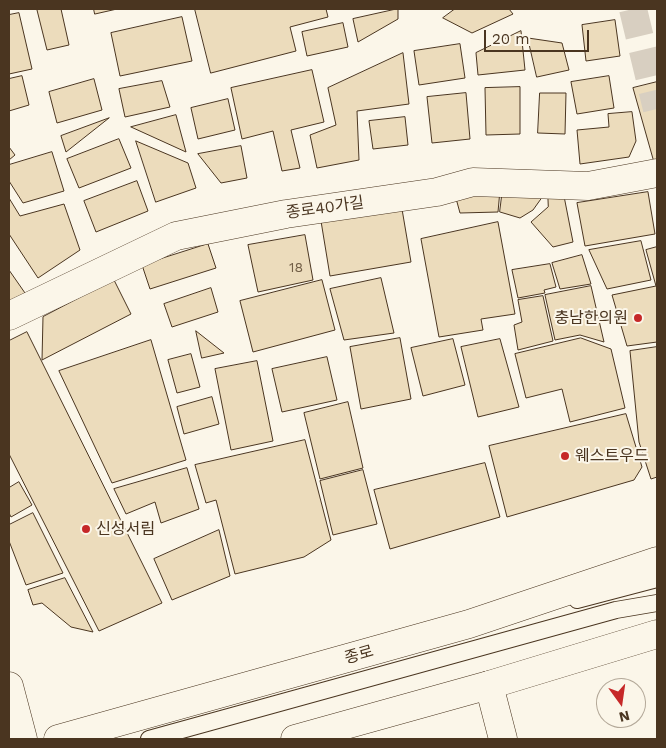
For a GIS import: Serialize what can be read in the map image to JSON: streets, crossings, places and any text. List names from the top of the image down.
{
  "streets": {
    "main road": ["종로40가길", "종로"]
  },
  "places": ["충남한의원", "웨스트우드", "신성서림"],
  "house_numbers": ["18"],
  "scale_bar": "20 m",
  "north": "bottom"
}
